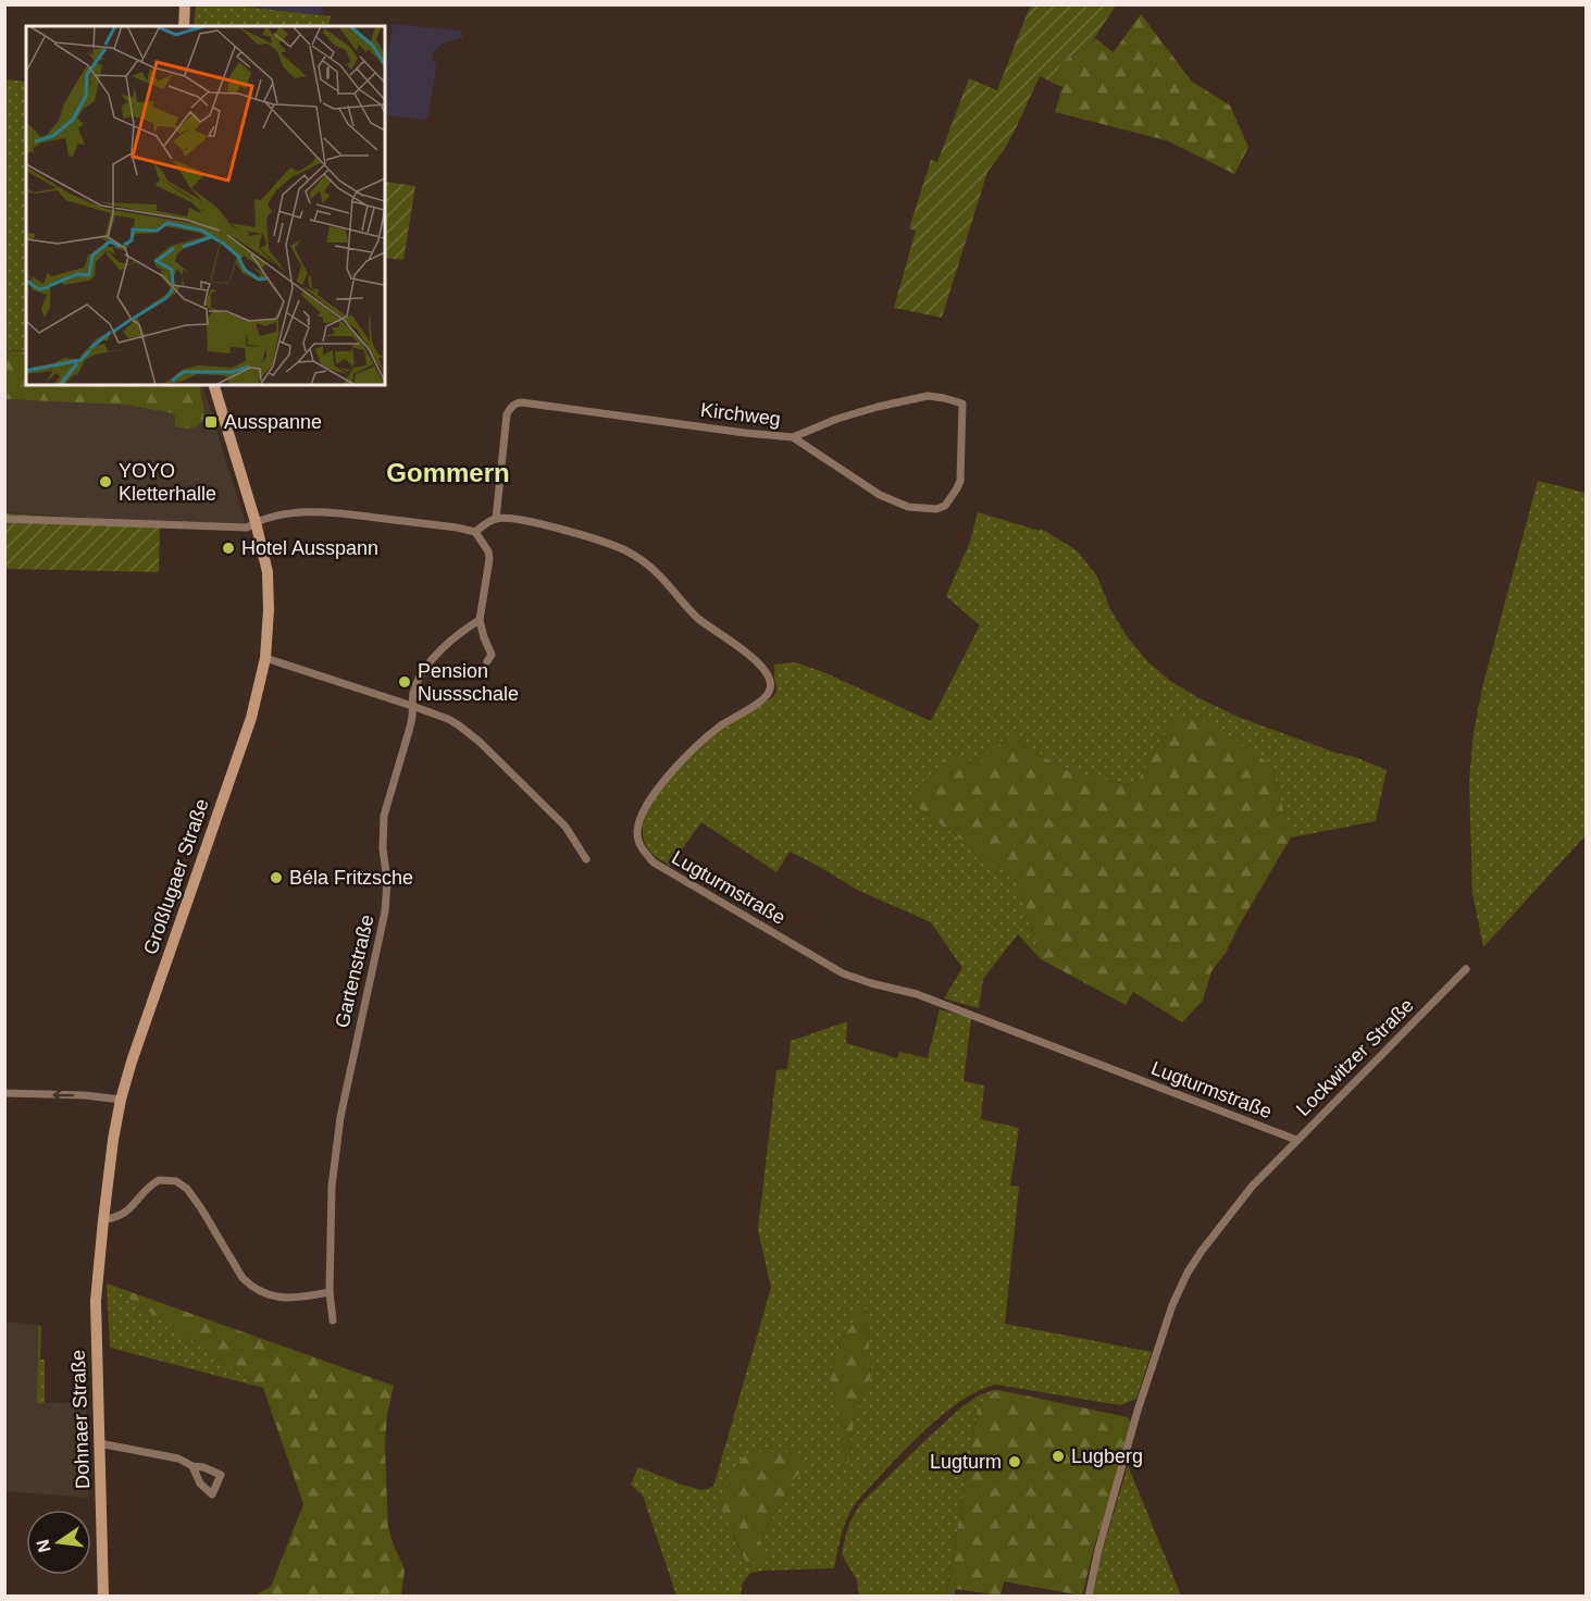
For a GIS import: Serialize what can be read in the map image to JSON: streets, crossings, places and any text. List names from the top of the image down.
{
  "streets": {
    "main road": ["Großlugaer Straße", "Dohnaer Straße"],
    "street": [
      "Kirchweg",
      "Lugturmstraße",
      "Gartenstraße",
      "Lockwitzer Straße"
    ]
  },
  "crossings": [
    ["Kirchweg", "Lugturmstraße"],
    ["Großlugaer Straße", "Dohnaer Straße"],
    ["Lugturmstraße", "Lockwitzer Straße"]
  ],
  "districts": ["Gommern"],
  "places": {
    "transit": ["Ausspanne"],
    "other": [
      "YOYO Kletterhalle",
      "Hotel Ausspann",
      "Pension Nussschale",
      "Béla Fritzsche",
      "Lugberg",
      "Lugturm"
    ]
  },
  "north": "left"
}
